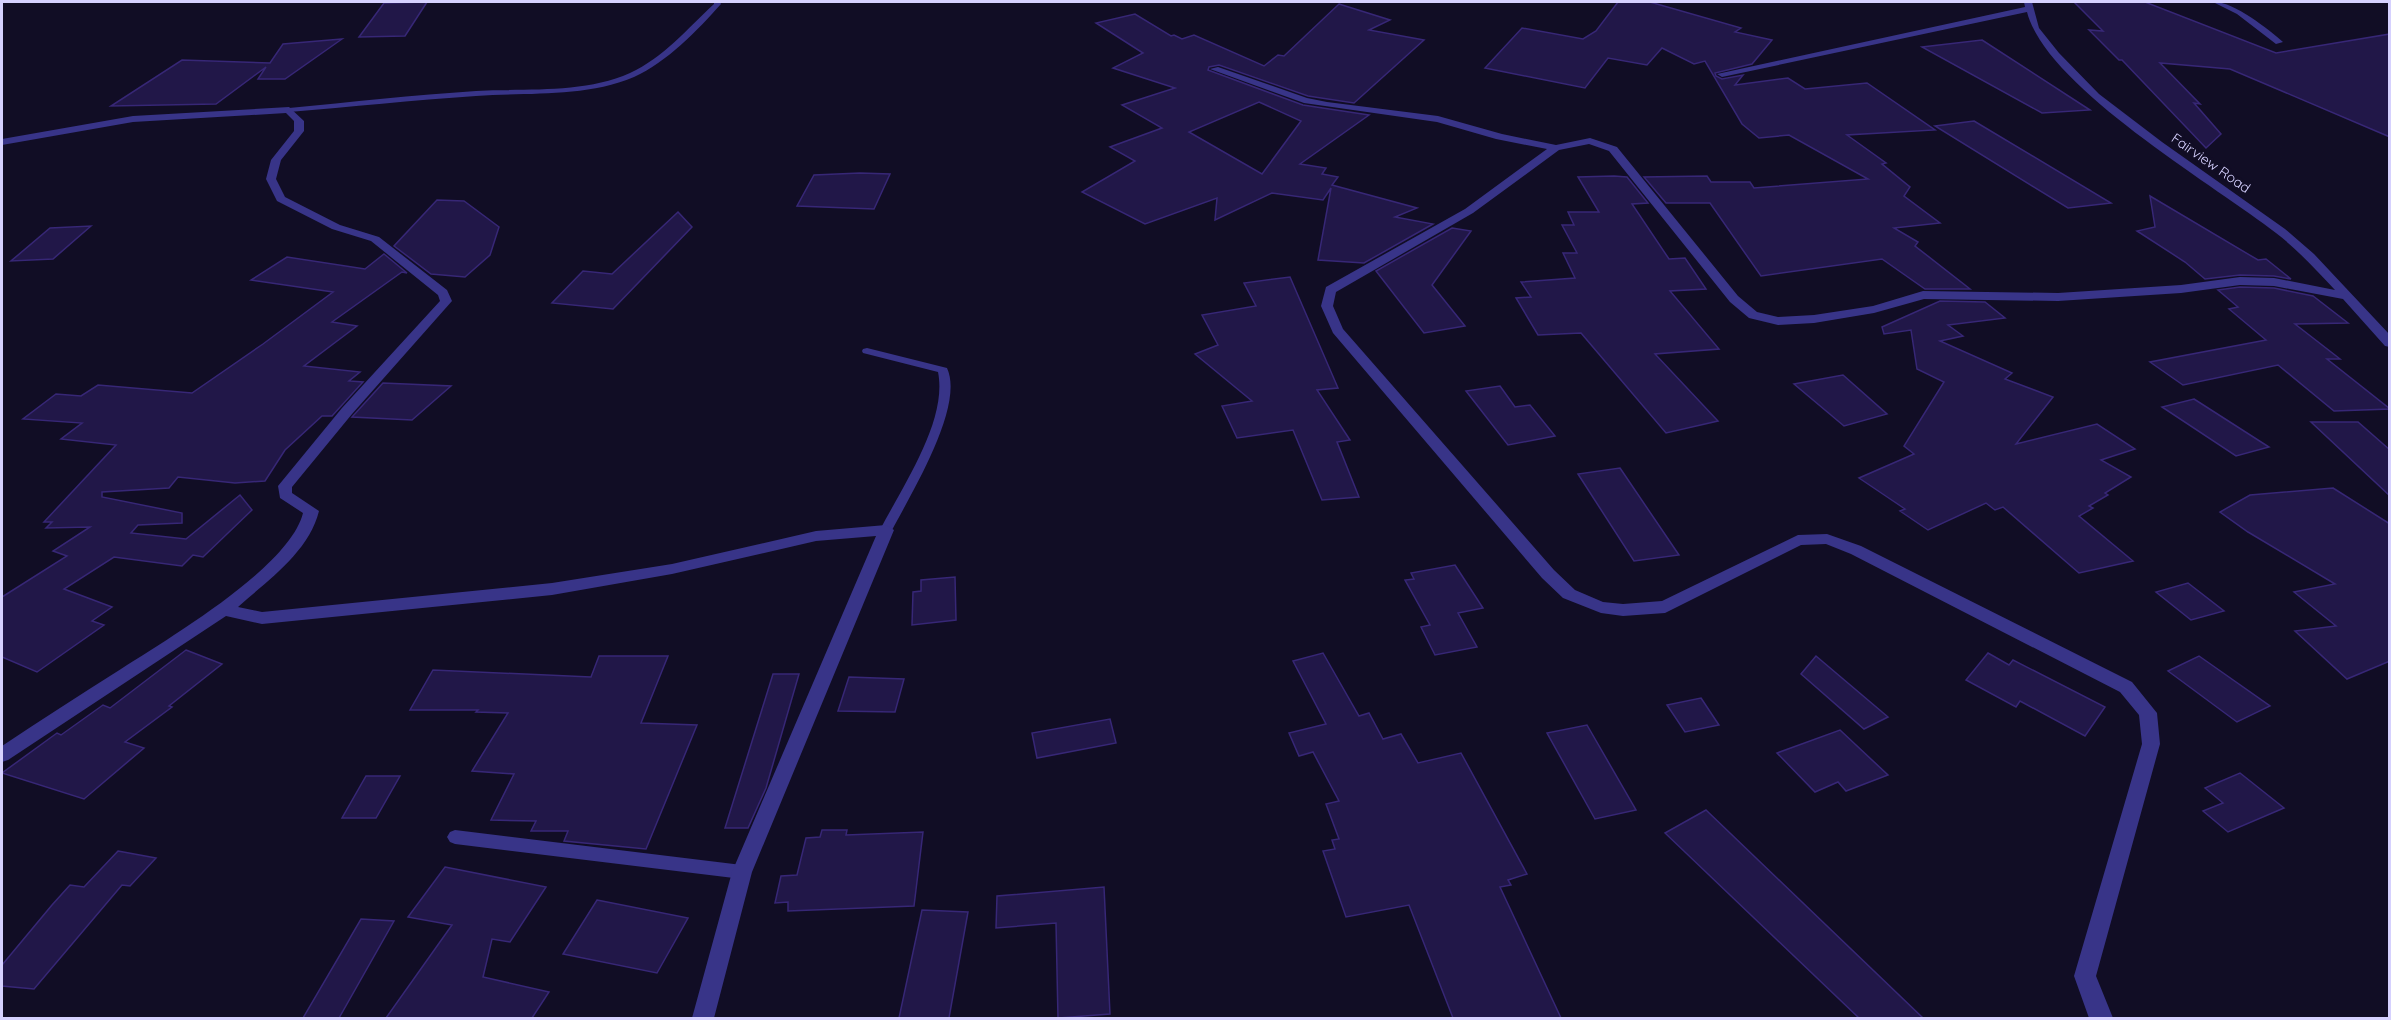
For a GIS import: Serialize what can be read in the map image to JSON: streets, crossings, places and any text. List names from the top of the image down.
{
  "streets": {
    "street": ["Fairview Road"]
  }
}
